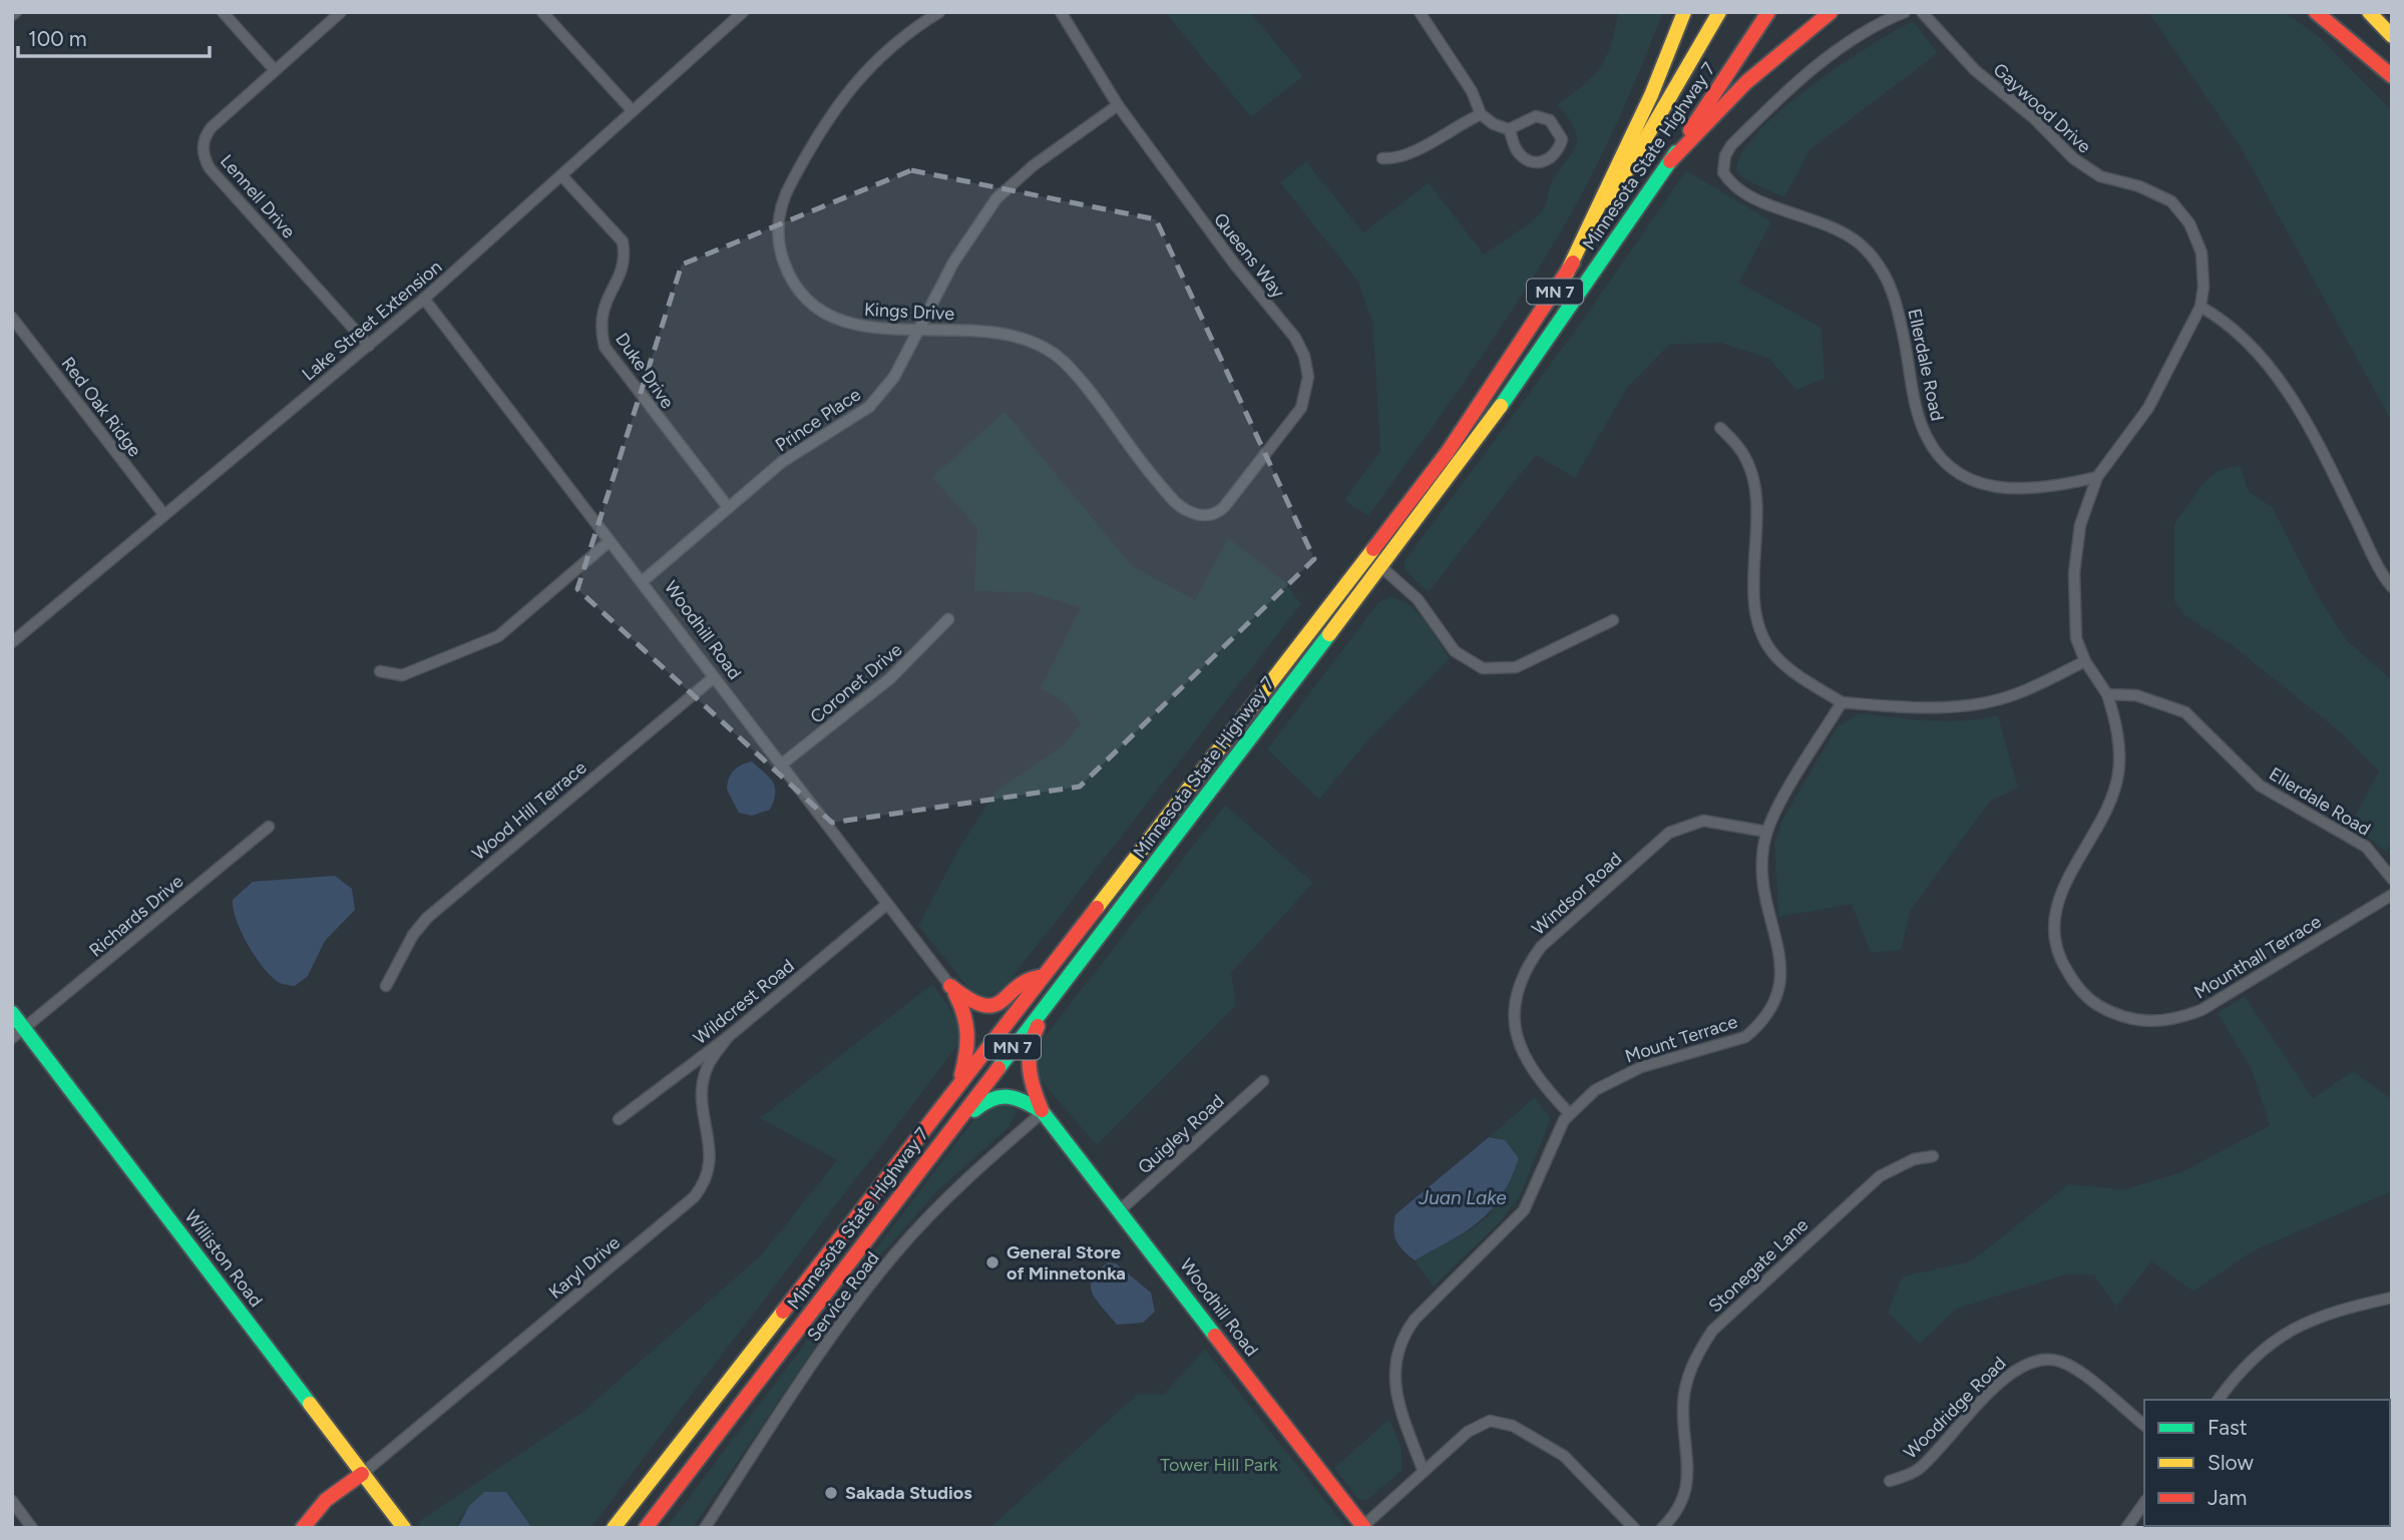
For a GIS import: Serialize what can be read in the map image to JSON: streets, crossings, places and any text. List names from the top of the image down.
{
  "streets": {
    "main road": [
      "Minnesota State Highway 7",
      "MN 7",
      "Woodhill Road",
      "Williston Road"
    ],
    "street": [
      "Gaywood Drive",
      "Lennell Drive",
      "Queens Way",
      "Kings Drive",
      "Lake Street Extension",
      "Ellerdale Road",
      "Duke Drive",
      "Red Oak Ridge",
      "Prince Place",
      "Coronet Drive",
      "Wood Hill Terrace",
      "Windsor Road",
      "Richards Drive",
      "Mounthall Terrace",
      "Wildcrest Road",
      "Mount Terrace",
      "Quigley Road",
      "Stonegate Lane",
      "Karyl Drive",
      "Service Road",
      "Woodridge Road"
    ]
  },
  "crossings": [
    ["Gaywood Drive", "Ellerdale Road"],
    ["Lennell Drive", "Lake Street Extension"],
    ["Queens Way", "Kings Drive"],
    ["Queens Way", "Prince Place"],
    ["Kings Drive", "Prince Place"],
    ["Lake Street Extension", "Duke Drive"],
    ["Lake Street Extension", "Red Oak Ridge"],
    ["Lake Street Extension", "Woodhill Road"],
    ["Ellerdale Road", "Mounthall Terrace"],
    ["Duke Drive", "Prince Place"],
    ["Prince Place", "Woodhill Road"],
    ["Woodhill Road", "Coronet Drive"],
    ["Woodhill Road", "Wood Hill Terrace"],
    ["Woodhill Road", "Wildcrest Road"],
    ["Woodhill Road", "Quigley Road"],
    ["Woodhill Road", "Service Road"],
    ["Windsor Road", "Mount Terrace"],
    ["Richards Drive", "Williston Road"],
    ["Wildcrest Road", "Karyl Drive"],
    ["Williston Road", "Karyl Drive"]
  ],
  "water": ["Juan Lake"],
  "parks": ["Tower Hill Park"],
  "places": ["General Store of Minnetonka", "Sakada Studios"],
  "legend": ["Fast", "Slow", "Jam"],
  "scale_bar": "100 m"
}
